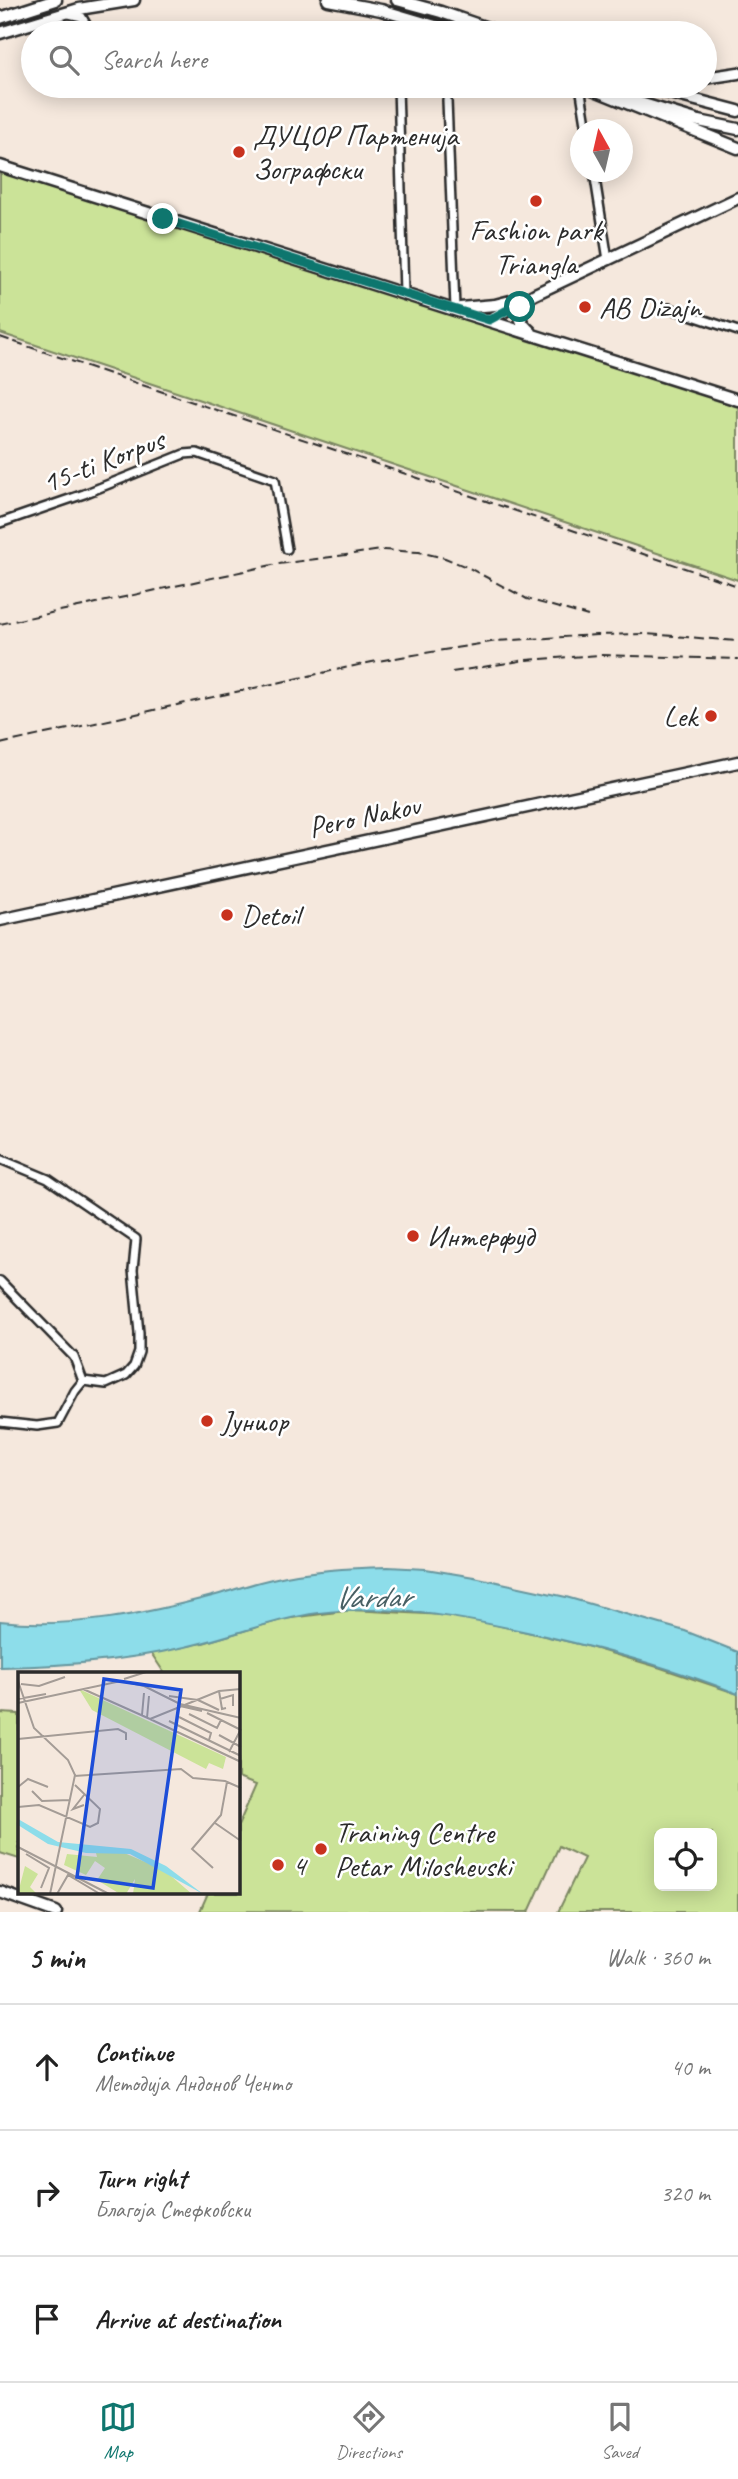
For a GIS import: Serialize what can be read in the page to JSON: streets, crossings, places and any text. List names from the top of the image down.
{
  "streets": {
    "street": ["15-ti Korpus", "Pero Nakov"]
  },
  "water": ["Vardar"],
  "places": [
    "ДУЦОР Партенија Зографски",
    "Fashion park Triangla",
    "AB Dizajn",
    "Lek",
    "Detoil",
    "Интерфуд",
    "Јуниор",
    "Training Centre Petar Miloshevski",
    "4"
  ],
  "north": "top",
  "page": {
    "search": "Search here",
    "heading": ["5 min", "Walk · 360 m"],
    "list": [
      ["Continue", "Методија Андонов Ченто", "40 m"],
      ["Turn right", "Благоја Стефковски", "320 m"],
      "Arrive at destination"
    ],
    "nav": ["Map", "Directions", "Saved"]
  }
}
